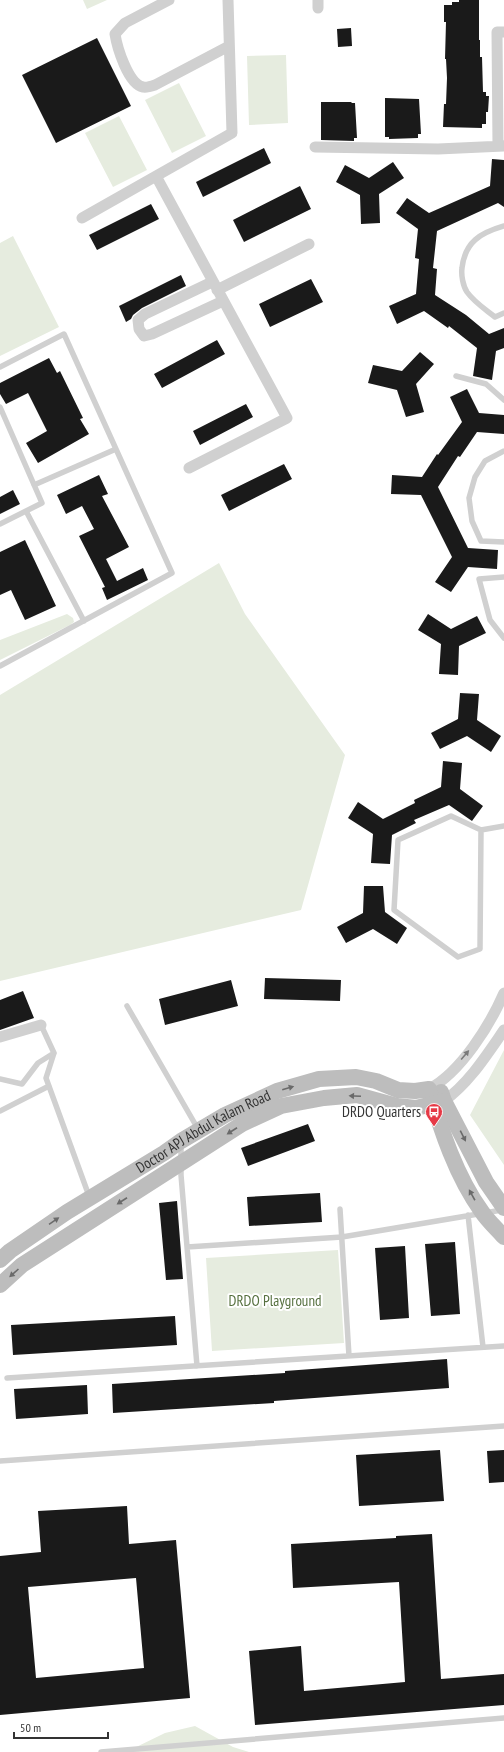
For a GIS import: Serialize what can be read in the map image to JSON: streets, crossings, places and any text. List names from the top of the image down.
{
  "streets": {
    "street": ["Doctor APJ Abdul Kalam Road"]
  },
  "parks": ["DRDO Playground"],
  "places": {
    "bus stop": ["DRDO Quarters"]
  },
  "scale_bar": "50 m"
}
